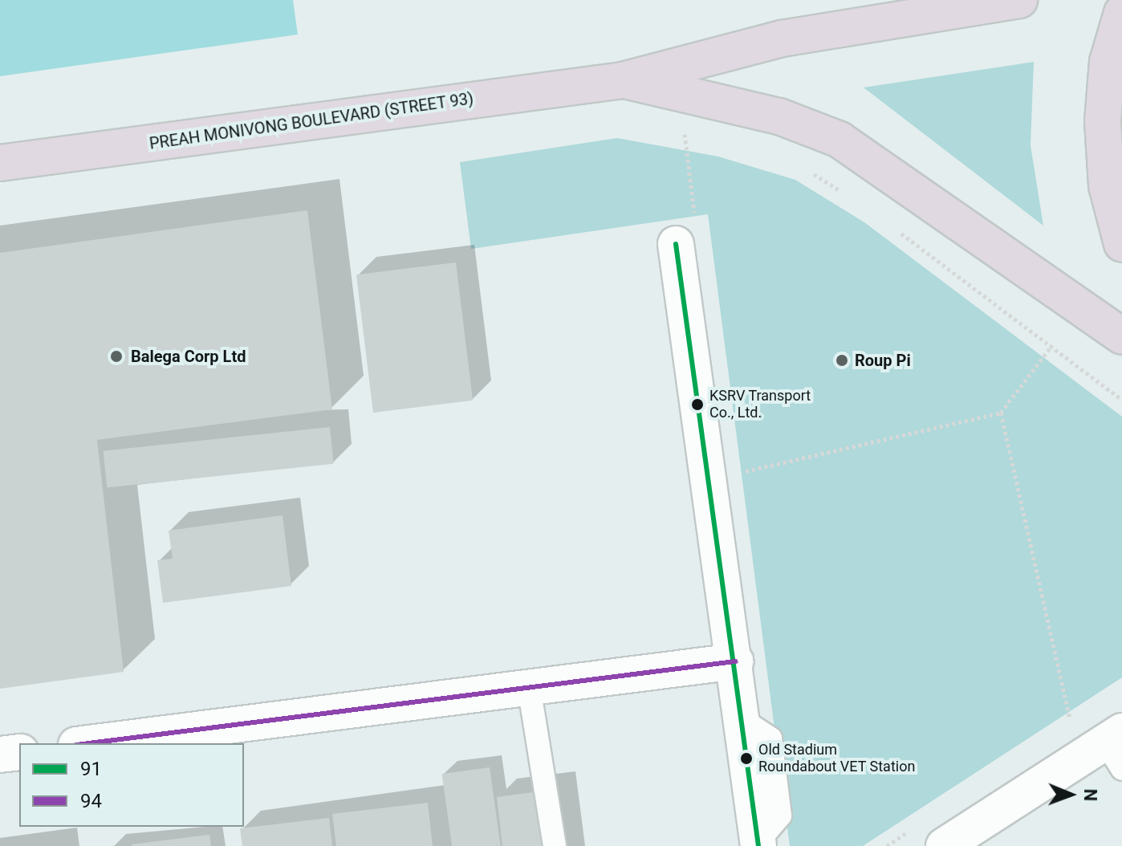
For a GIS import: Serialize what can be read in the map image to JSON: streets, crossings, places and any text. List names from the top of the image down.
{
  "streets": {
    "highway": ["PREAH MONIVONG BOULEVARD (STREET 93)"]
  },
  "places": [
    "Balega Corp Ltd",
    "Roup Pi",
    "KSRV Transport Co., Ltd.",
    "Old Stadium Roundabout VET Station"
  ],
  "lines": ["transit line 91", "transit line 94"],
  "legend": ["91", "94"],
  "north": "right"
}
